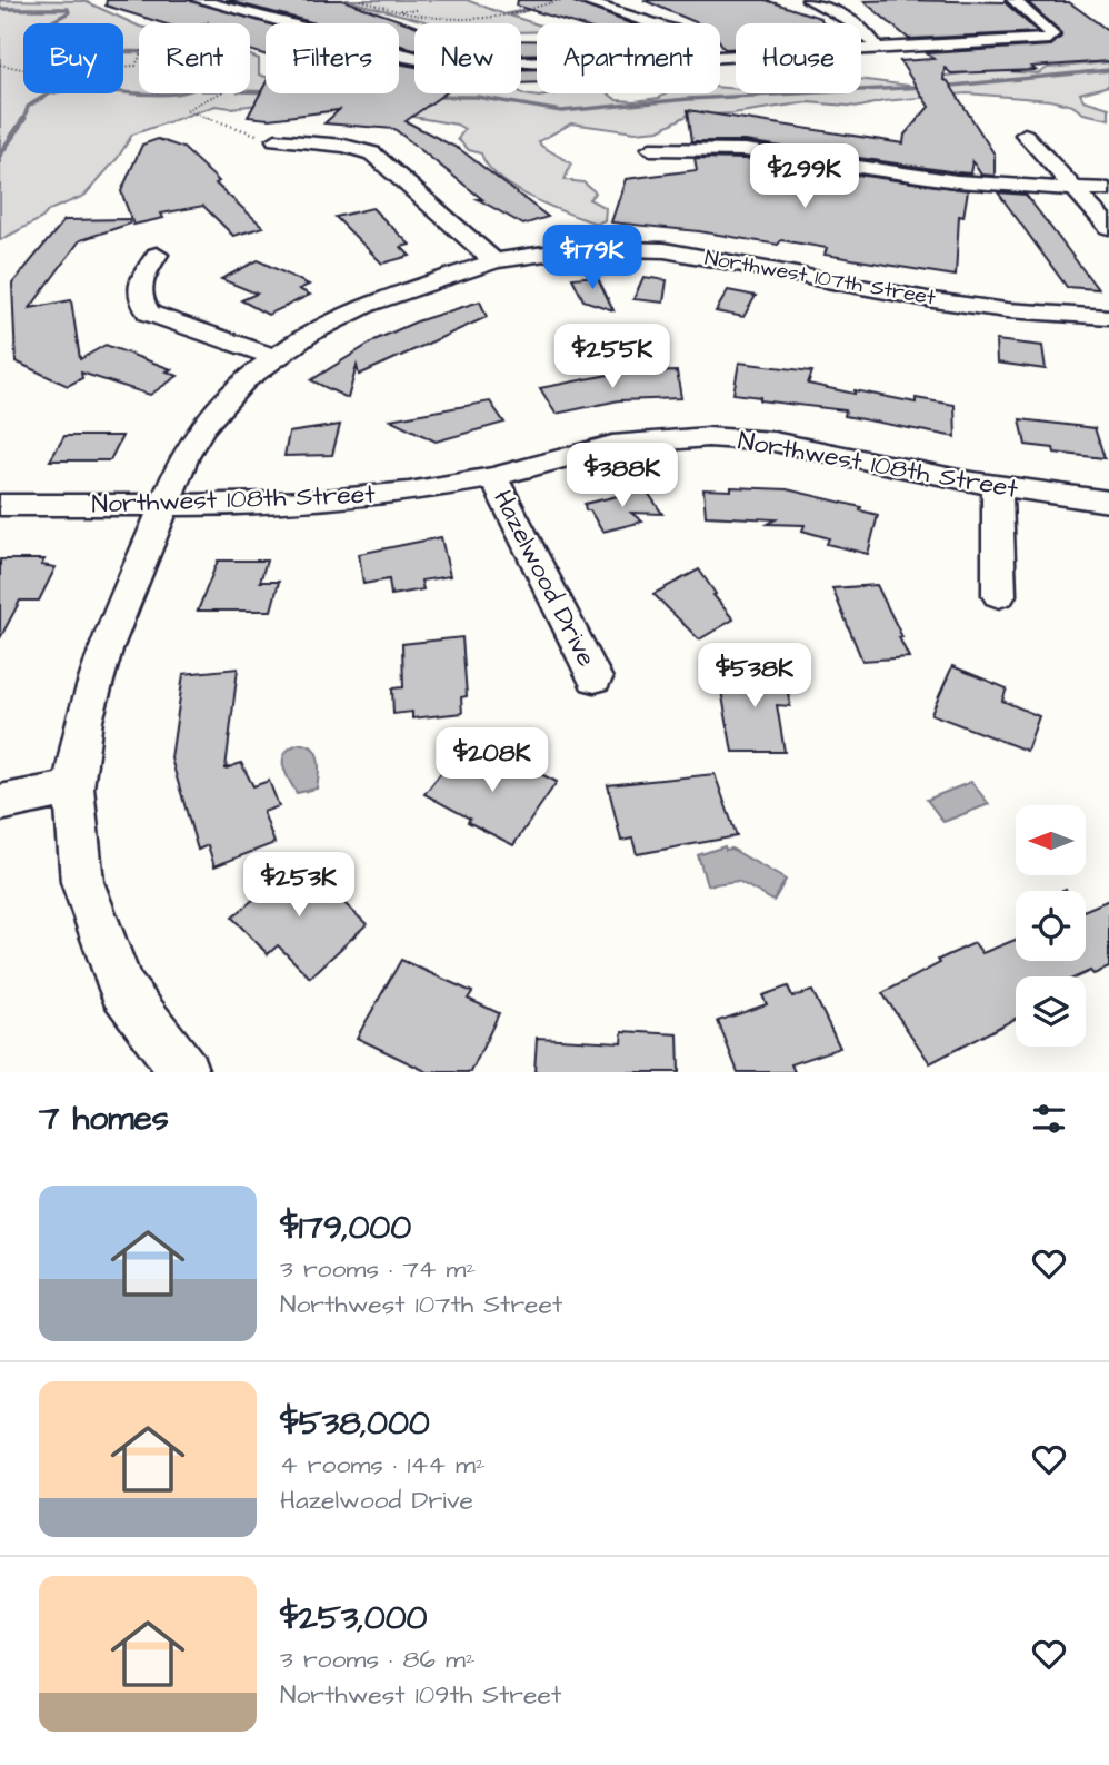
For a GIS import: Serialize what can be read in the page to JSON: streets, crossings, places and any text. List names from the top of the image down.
{
  "streets": {
    "street": ["Northwest 107th Street", "Northwest 108th Street", "Hazelwood Drive"]
  },
  "crossings": [
    ["Northwest 107th Street", "Northwest 108th Street"],
    ["Northwest 108th Street", "Hazelwood Drive"]
  ],
  "north": "left",
  "page": {
    "chip": [
      "Buy",
      "Rent",
      "Filters",
      "New",
      "Apartment",
      "House"
    ],
    "price": [
      "$299K",
      "$179K",
      "$255K",
      "$388K",
      "$538K",
      "$208K",
      "$253K"
    ],
    "heading": "7 homes",
    "list": [
      {
        "name": "$179,000",
        "note": "3 rooms · 74 m² · Northwest 107th Street"
      },
      {
        "name": "$538,000",
        "note": "4 rooms · 144 m² · Hazelwood Drive"
      },
      {
        "name": "$253,000",
        "note": "3 rooms · 86 m² · Northwest 109th Street"
      }
    ]
  }
}
